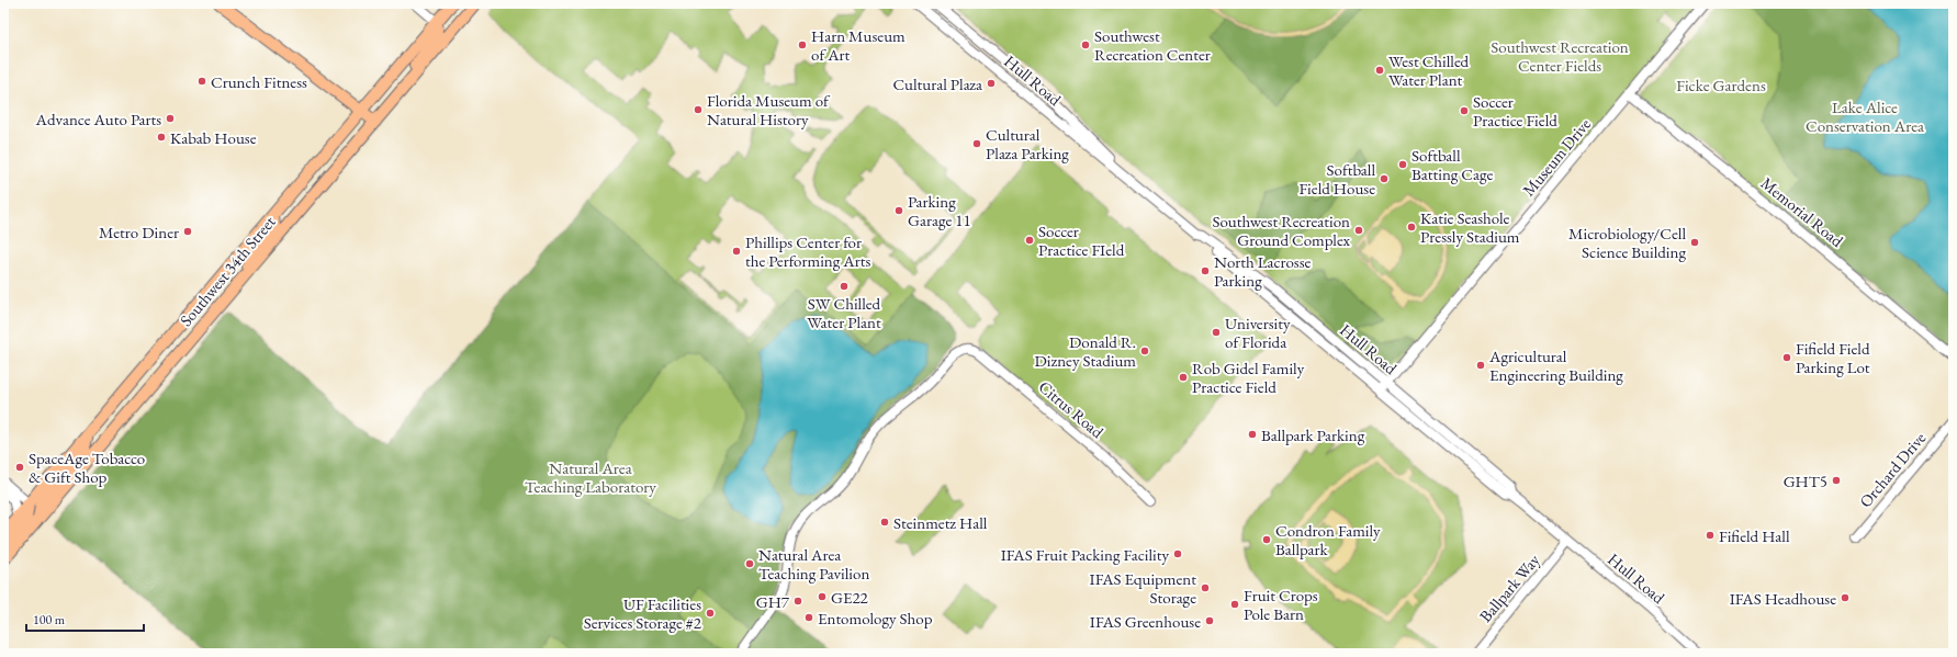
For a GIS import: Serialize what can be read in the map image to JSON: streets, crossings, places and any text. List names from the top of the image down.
{
  "streets": {
    "main road": ["Southwest 34th Street"],
    "street": [
      "Hull Road",
      "Museum Drive",
      "Memorial Road",
      "Citrus Road",
      "Orchard Drive",
      "Ballpark Way"
    ]
  },
  "crossings": [
    ["Hull Road", "Museum Drive"],
    ["Hull Road", "Ballpark Way"],
    ["Museum Drive", "Memorial Road"]
  ],
  "parks": [
    "Southwest Recreation Center Fields",
    "Ficke Gardens",
    "Lake Alice Conservation Area",
    "Natural Area Teaching Laboratory"
  ],
  "places": [
    "Harn Museum of Art",
    "Southwest Recreation Center",
    "West Chilled Water Plant",
    "Crunch Fitness",
    "Cultural Plaza",
    "Florida Museum of Natural History",
    "Soccer Practice Field",
    "Advance Auto Parts",
    "Kabab House",
    "Cultural Plaza Parking",
    "Softball Batting Cage",
    "Softball Field House",
    "Parking Garage 11",
    "Katie Seashole Pressly Stadium",
    "Southwest Recreation Ground Complex",
    "Metro Diner",
    "Soccer Practice FIeld",
    "Microbiology/Cell Science Building",
    "Phillips Center for the Performing Arts",
    "North Lacrosse Parking",
    "SW Chilled Water Plant",
    "University of Florida",
    "Donald R. Dizney Stadium",
    "Fifield Field Parking Lot",
    "Agricultural Engineering Building",
    "Rob Gidel Family Practice Field",
    "Ballpark Parking",
    "SpaceAge Tobacco & Gift Shop",
    "GHT5",
    "Steinmetz Hall",
    "Fifield Hall",
    "Condron Family Ballpark",
    "IFAS Fruit Packing Facility",
    "Natural Area Teaching Pavilion",
    "IFAS Equipment Storage",
    "GE22",
    "IFAS Headhouse",
    "GH7",
    "Fruit Crops Pole Barn",
    "UF Facilities Services Storage #2",
    "Entomology Shop",
    "IFAS Greenhouse"
  ],
  "scale_bar": "100 m"
}
